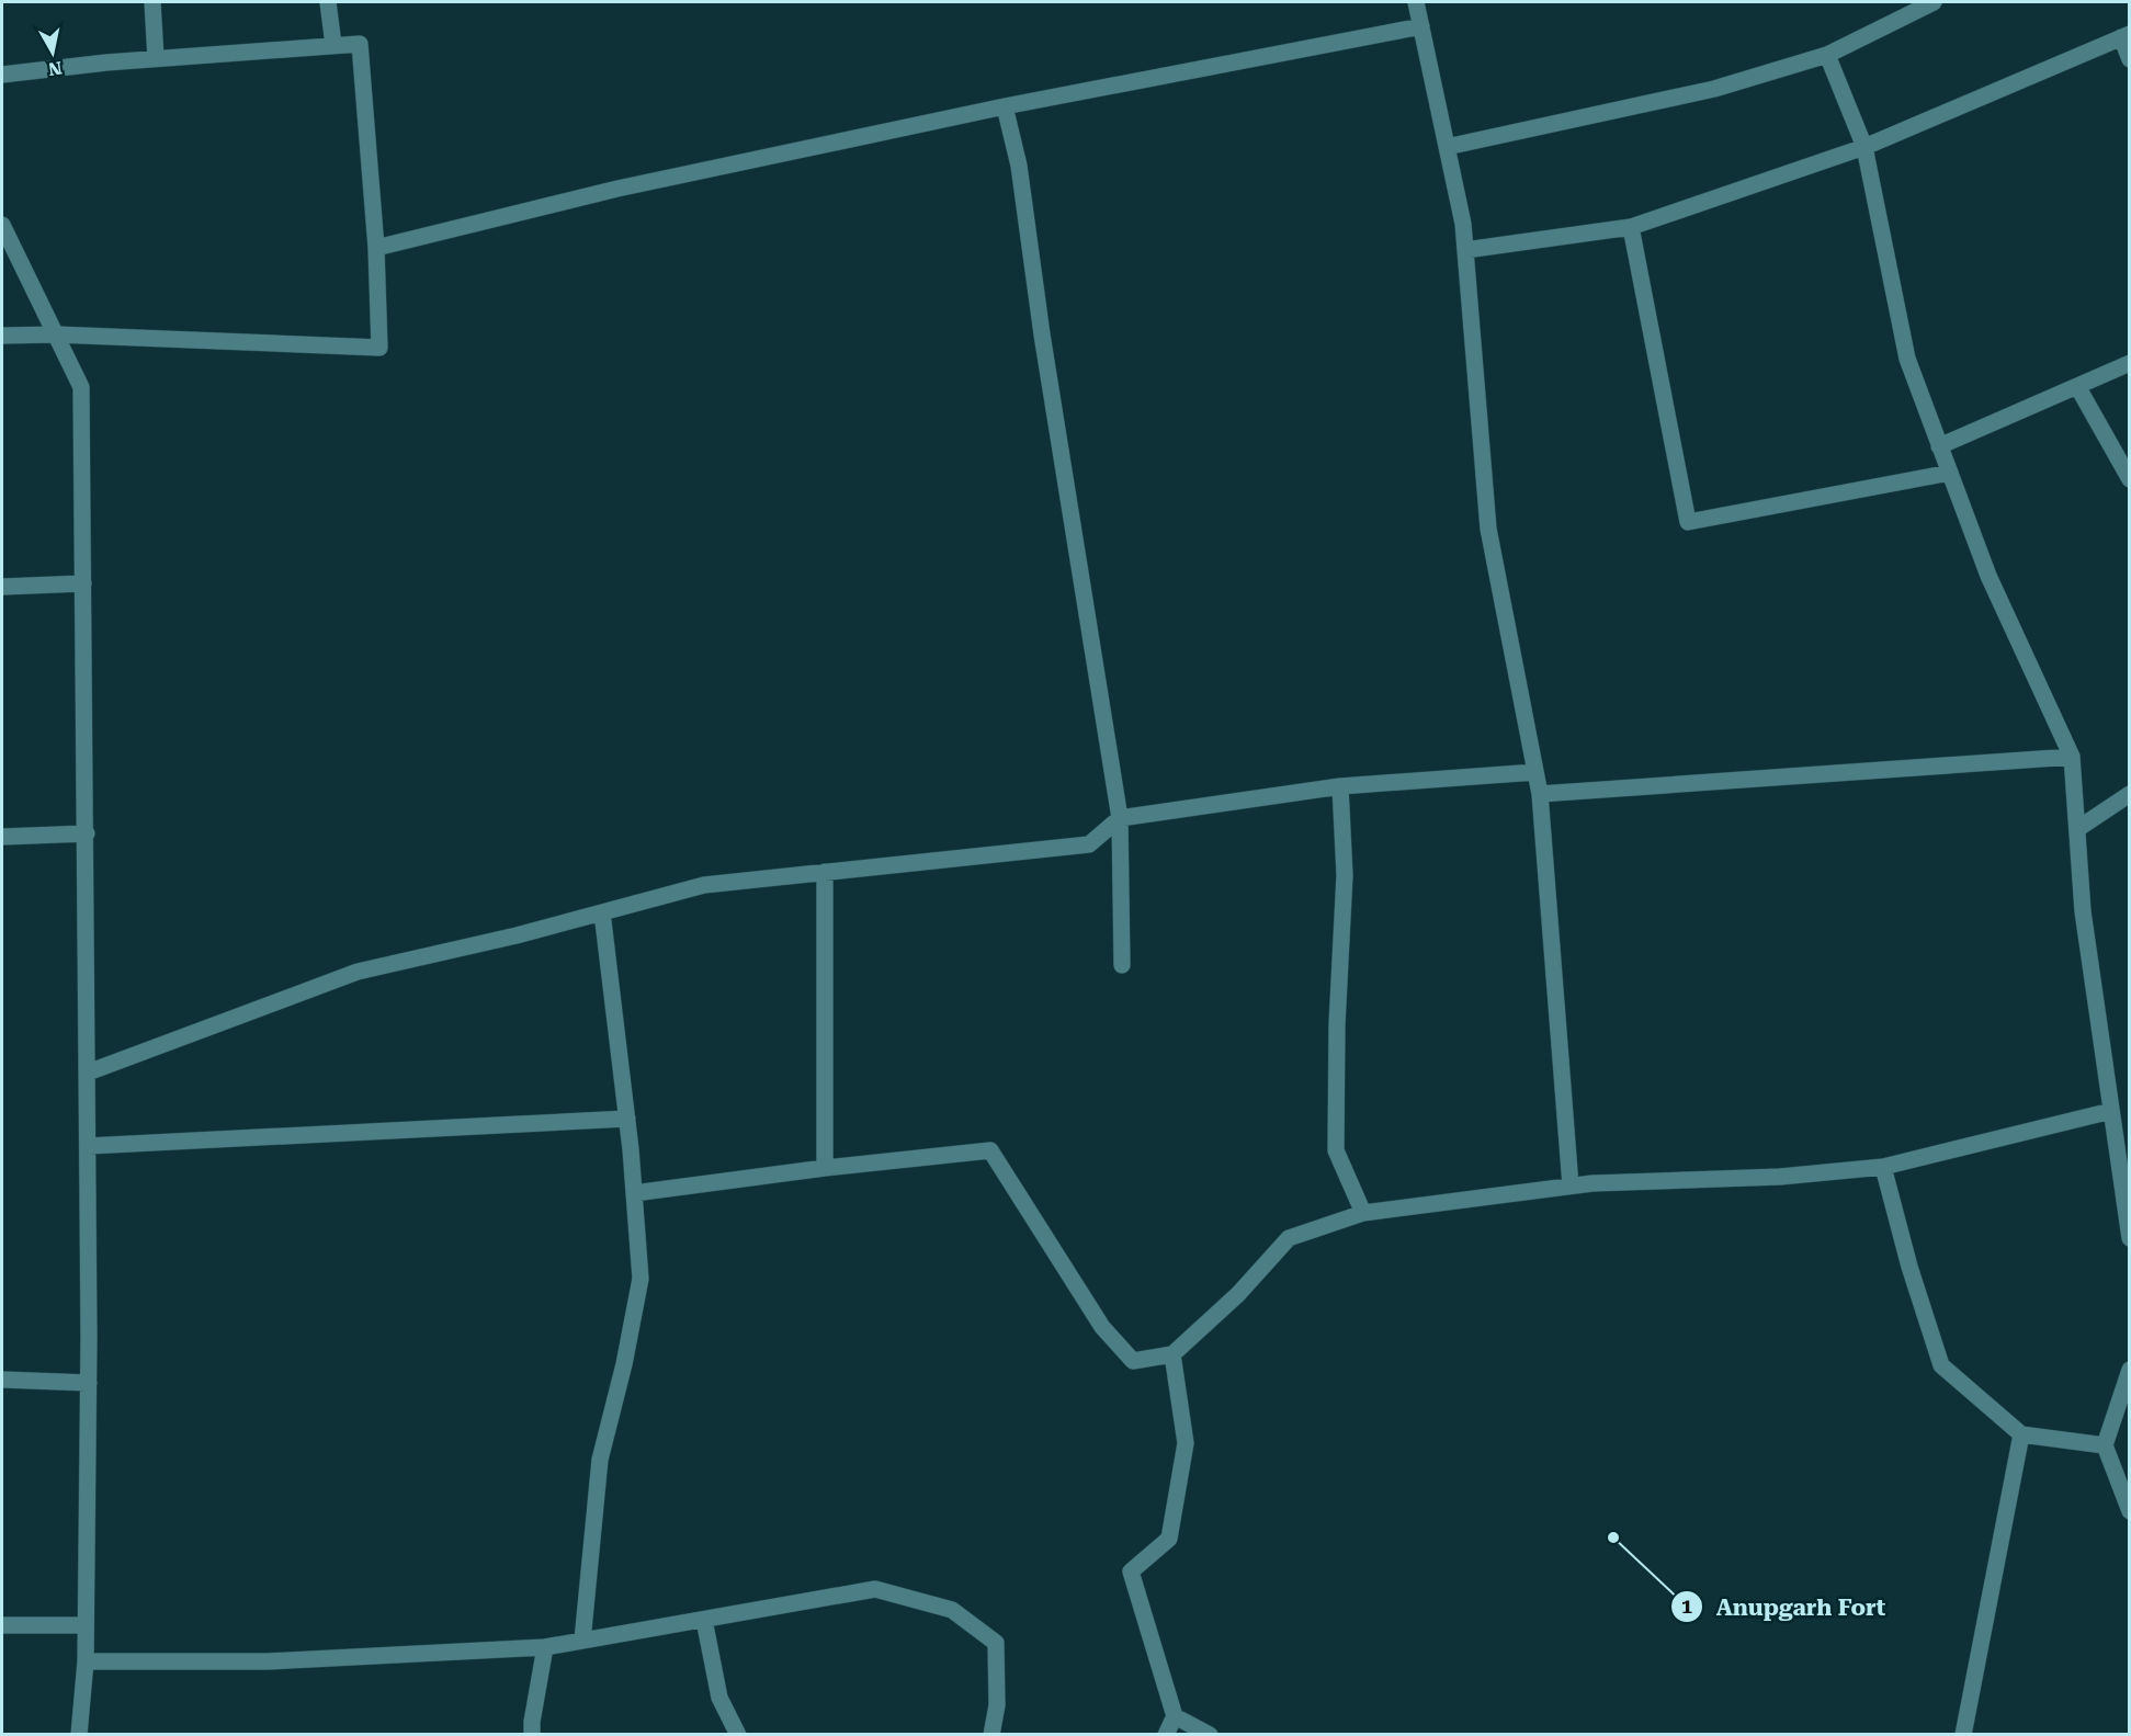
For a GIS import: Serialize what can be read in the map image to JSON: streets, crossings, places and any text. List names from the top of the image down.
{
  "places": ["Anupgarh Fort"],
  "north": "bottom"
}
